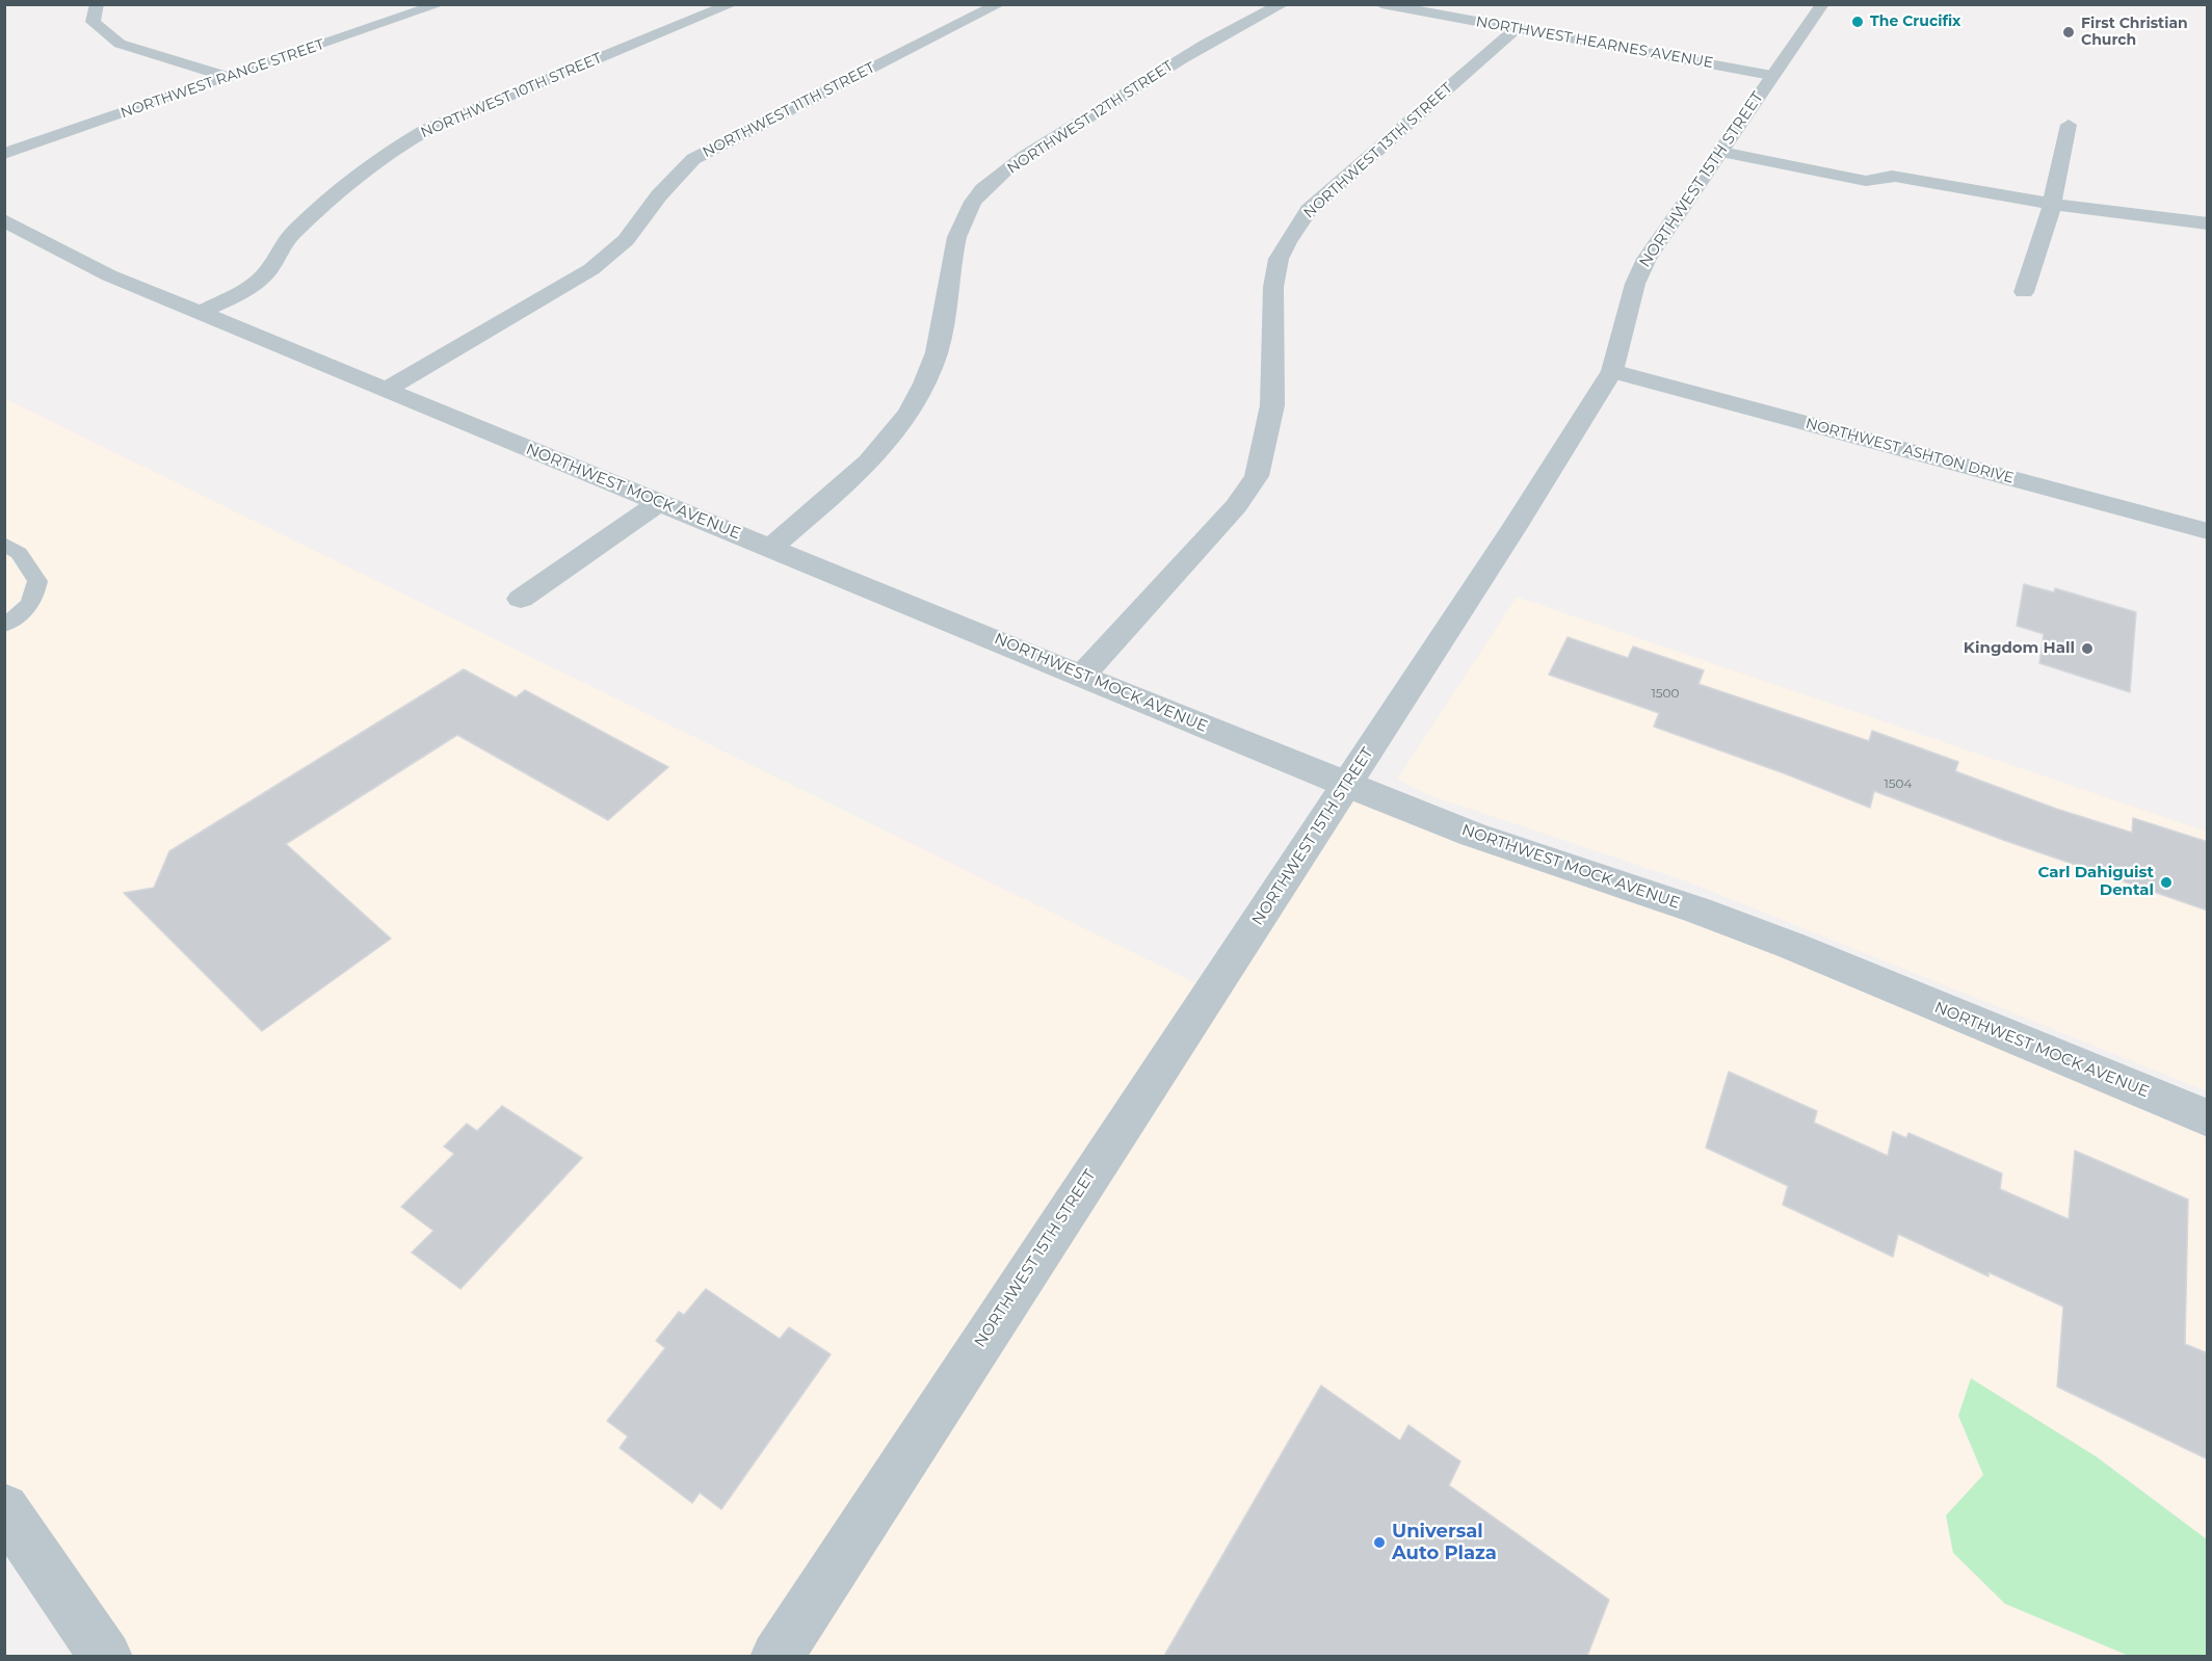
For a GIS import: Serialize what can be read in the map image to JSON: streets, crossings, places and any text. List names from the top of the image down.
{
  "streets": {
    "street": [
      "NORTHWEST HEARNES AVENUE",
      "NORTHWEST RANGE STREET",
      "NORTHWEST 10TH STREET",
      "NORTHWEST 11TH STREET",
      "NORTHWEST 12TH STREET",
      "NORTHWEST 13TH STREET",
      "NORTHWEST 15TH STREET",
      "NORTHWEST ASHTON DRIVE",
      "NORTHWEST MOCK AVENUE"
    ]
  },
  "crossings": [
    ["NORTHWEST HEARNES AVENUE", "NORTHWEST 13TH STREET"],
    ["NORTHWEST HEARNES AVENUE", "NORTHWEST 15TH STREET"],
    ["NORTHWEST 10TH STREET", "NORTHWEST MOCK AVENUE"],
    ["NORTHWEST 11TH STREET", "NORTHWEST MOCK AVENUE"],
    ["NORTHWEST 12TH STREET", "NORTHWEST MOCK AVENUE"],
    ["NORTHWEST 13TH STREET", "NORTHWEST MOCK AVENUE"],
    ["NORTHWEST 15TH STREET", "NORTHWEST ASHTON DRIVE"],
    ["NORTHWEST 15TH STREET", "NORTHWEST MOCK AVENUE"]
  ],
  "places": [
    "The Crucifix",
    "First Christian Church",
    "Kingdom Hall",
    "Carl Dahiguist Dental",
    "Universal Auto Plaza"
  ],
  "house_numbers": ["1500", "1504"]
}
